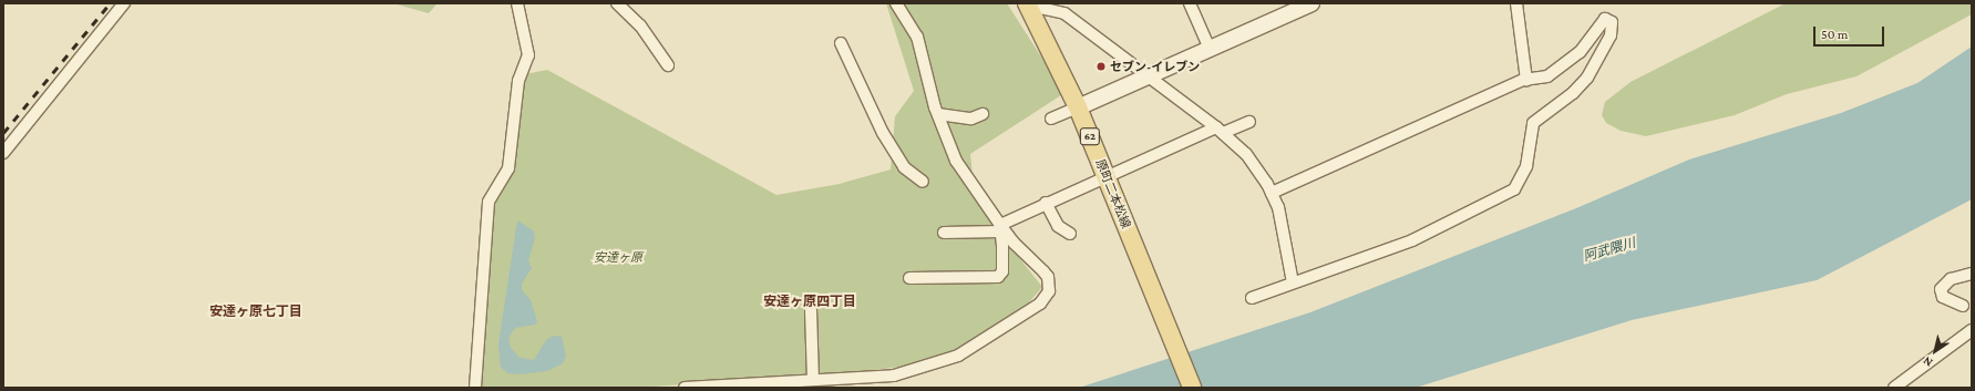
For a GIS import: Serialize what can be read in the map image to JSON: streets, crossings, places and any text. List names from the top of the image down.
{
  "streets": {
    "main road": ["62", "原町二本松線"]
  },
  "districts": ["安達ヶ原四丁目", "安達ヶ原七丁目"],
  "water": ["阿武隈川"],
  "parks": ["安達ヶ原"],
  "places": ["セブン-イレブン"],
  "scale_bar": "50 m",
  "north": "bottom left"
}
